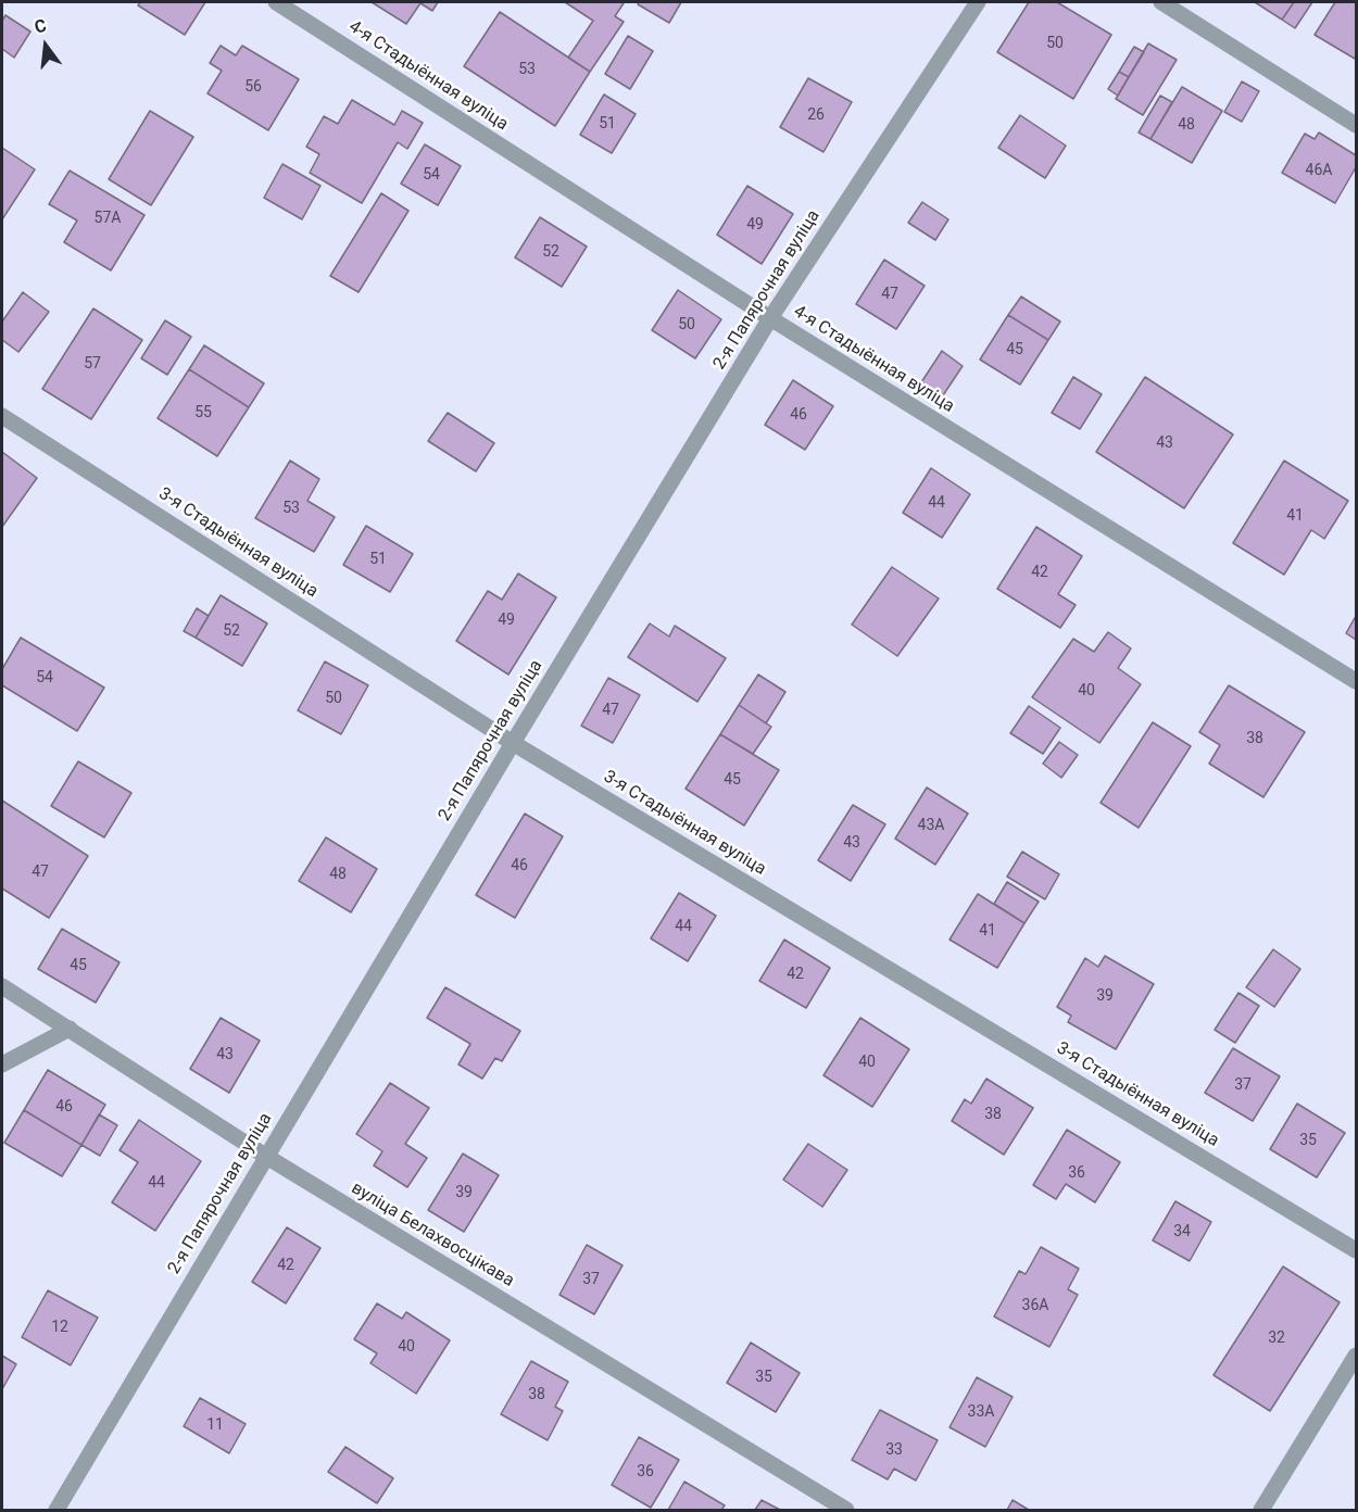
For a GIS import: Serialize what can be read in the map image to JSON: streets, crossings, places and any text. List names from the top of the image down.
{
  "streets": {
    "street": [
      "4-я Стадыённая вуліца",
      "2-я Папярочная вуліца",
      "3-я Стадыённая вуліца",
      "вуліца Белахвосцікава"
    ]
  },
  "crossings": [
    ["4-я Стадыённая вуліца", "2-я Папярочная вуліца"],
    ["2-я Папярочная вуліца", "3-я Стадыённая вуліца"],
    ["2-я Папярочная вуліца", "вуліца Белахвосцікава"]
  ],
  "house_numbers": [
    "50",
    "53",
    "56",
    "26",
    "51",
    "48",
    "46А",
    "54",
    "57А",
    "49",
    "52",
    "47",
    "50",
    "45",
    "57",
    "55",
    "46",
    "43",
    "44",
    "53",
    "41",
    "51",
    "42",
    "49",
    "52",
    "54",
    "40",
    "50",
    "47",
    "38",
    "45",
    "43А",
    "43",
    "46",
    "47",
    "48",
    "44",
    "41",
    "45",
    "42",
    "39",
    "43",
    "40",
    "37",
    "46",
    "38",
    "35",
    "36",
    "44",
    "39",
    "34",
    "42",
    "37",
    "36А",
    "12",
    "32",
    "40",
    "35",
    "38",
    "33А",
    "11",
    "33",
    "36"
  ],
  "north": "top"
}
